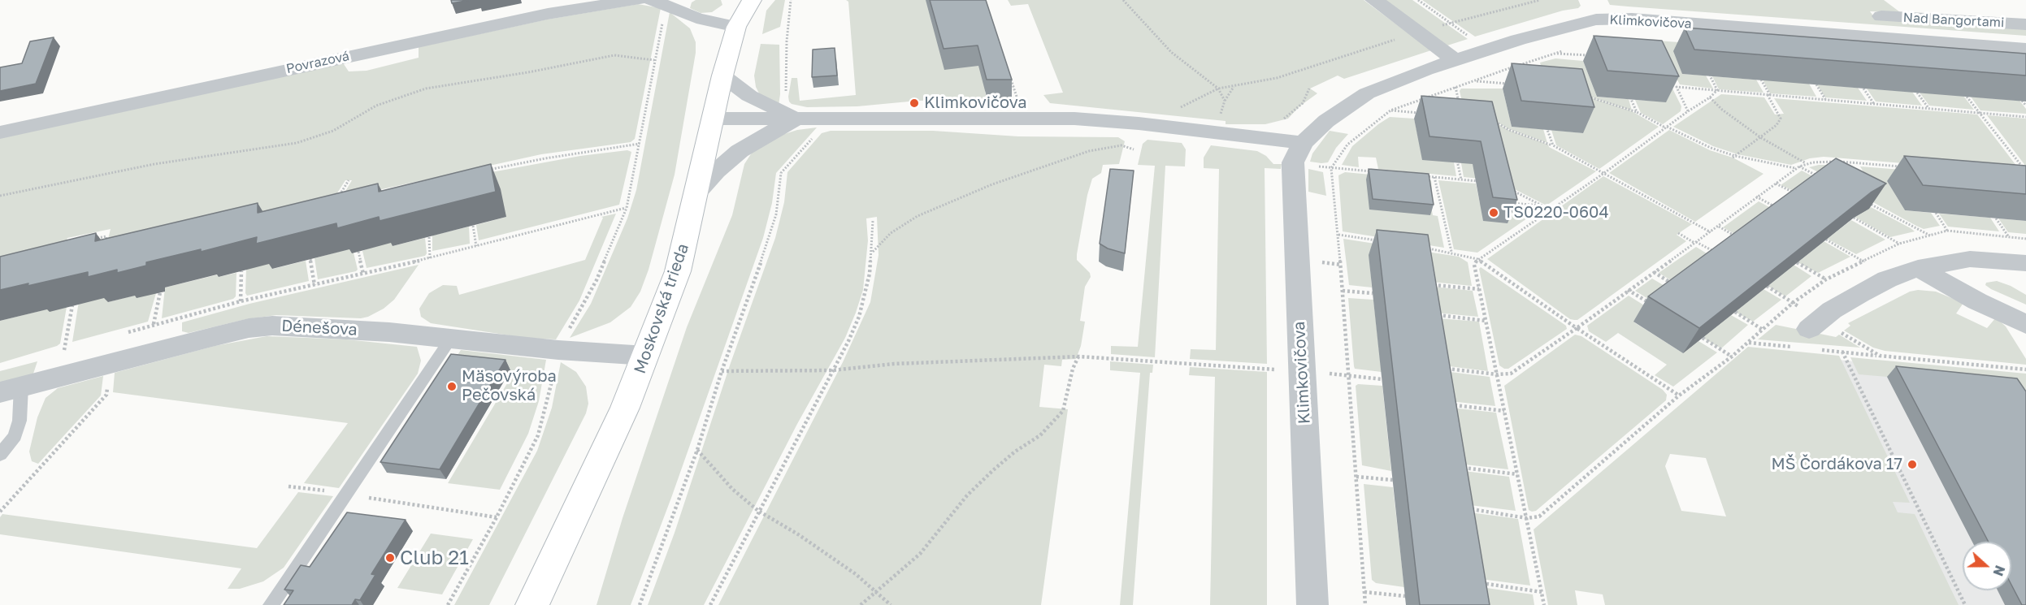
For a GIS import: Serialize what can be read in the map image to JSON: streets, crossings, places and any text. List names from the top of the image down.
{
  "streets": {
    "street": [
      "Nad Bangortami",
      "Klimkovičova",
      "Povrazová",
      "Moskovská trieda",
      "Dénešova"
    ]
  },
  "crossings": [
    ["Moskovská trieda", "Dénešova"]
  ],
  "places": [
    "Klimkovičova",
    "TS0220-0604",
    "Mäsovýroba Pečovská",
    "MŠ Čordákova 17",
    "Club 21"
  ],
  "north": "right"
}
